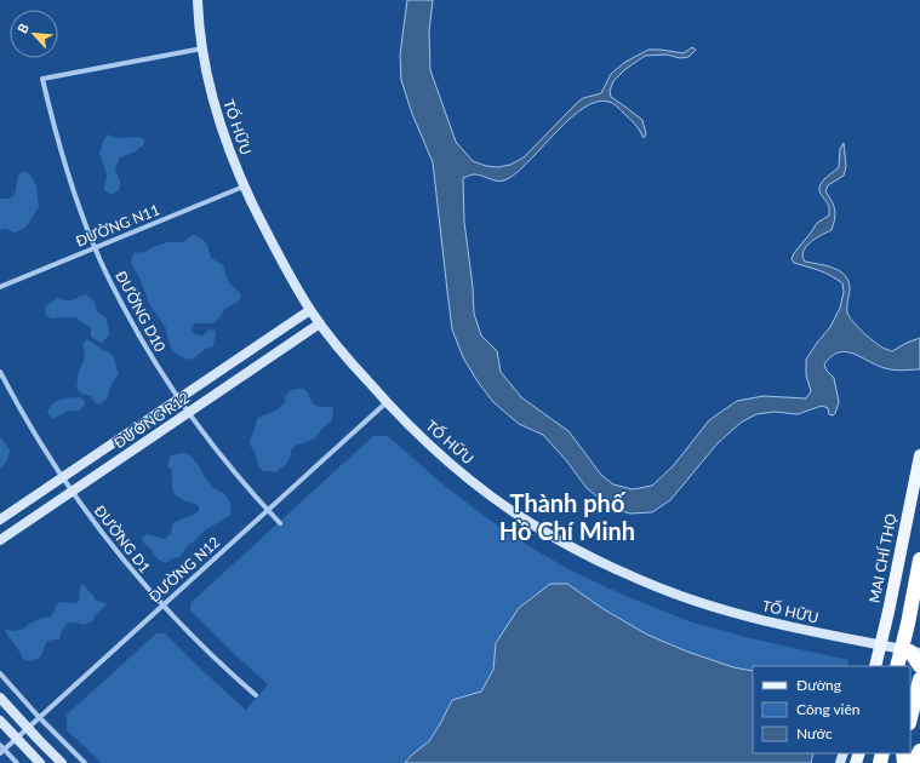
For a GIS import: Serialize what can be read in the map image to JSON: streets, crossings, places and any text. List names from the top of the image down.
{
  "streets": {
    "main road": ["TỐ HỮU", "ĐƯỜNG R12", "MAI CHÍ THỌ"],
    "street": [
      "ĐƯỜNG N11",
      "ĐƯỜNG D10",
      "ĐƯỜNG D1",
      "ĐƯỜNG N12"
    ]
  },
  "crossings": [
    ["TỐ HỮU", "ĐƯỜNG N11"],
    ["TỐ HỮU", "ĐƯỜNG D10"],
    ["TỐ HỮU", "ĐƯỜNG R12"],
    ["TỐ HỮU", "MAI CHÍ THỌ"],
    ["TỐ HỮU", "ĐƯỜNG N12"],
    ["ĐƯỜNG N11", "ĐƯỜNG D10"],
    ["ĐƯỜNG D10", "ĐƯỜNG R12"],
    ["ĐƯỜNG D10", "ĐƯỜNG N12"],
    ["ĐƯỜNG R12", "ĐƯỜNG D1"],
    ["ĐƯỜNG D1", "ĐƯỜNG N12"]
  ],
  "districts": ["Thành phố Hồ Chí Minh"],
  "legend": ["Đường", "Công viên", "Nước"],
  "north": "top left"
}
